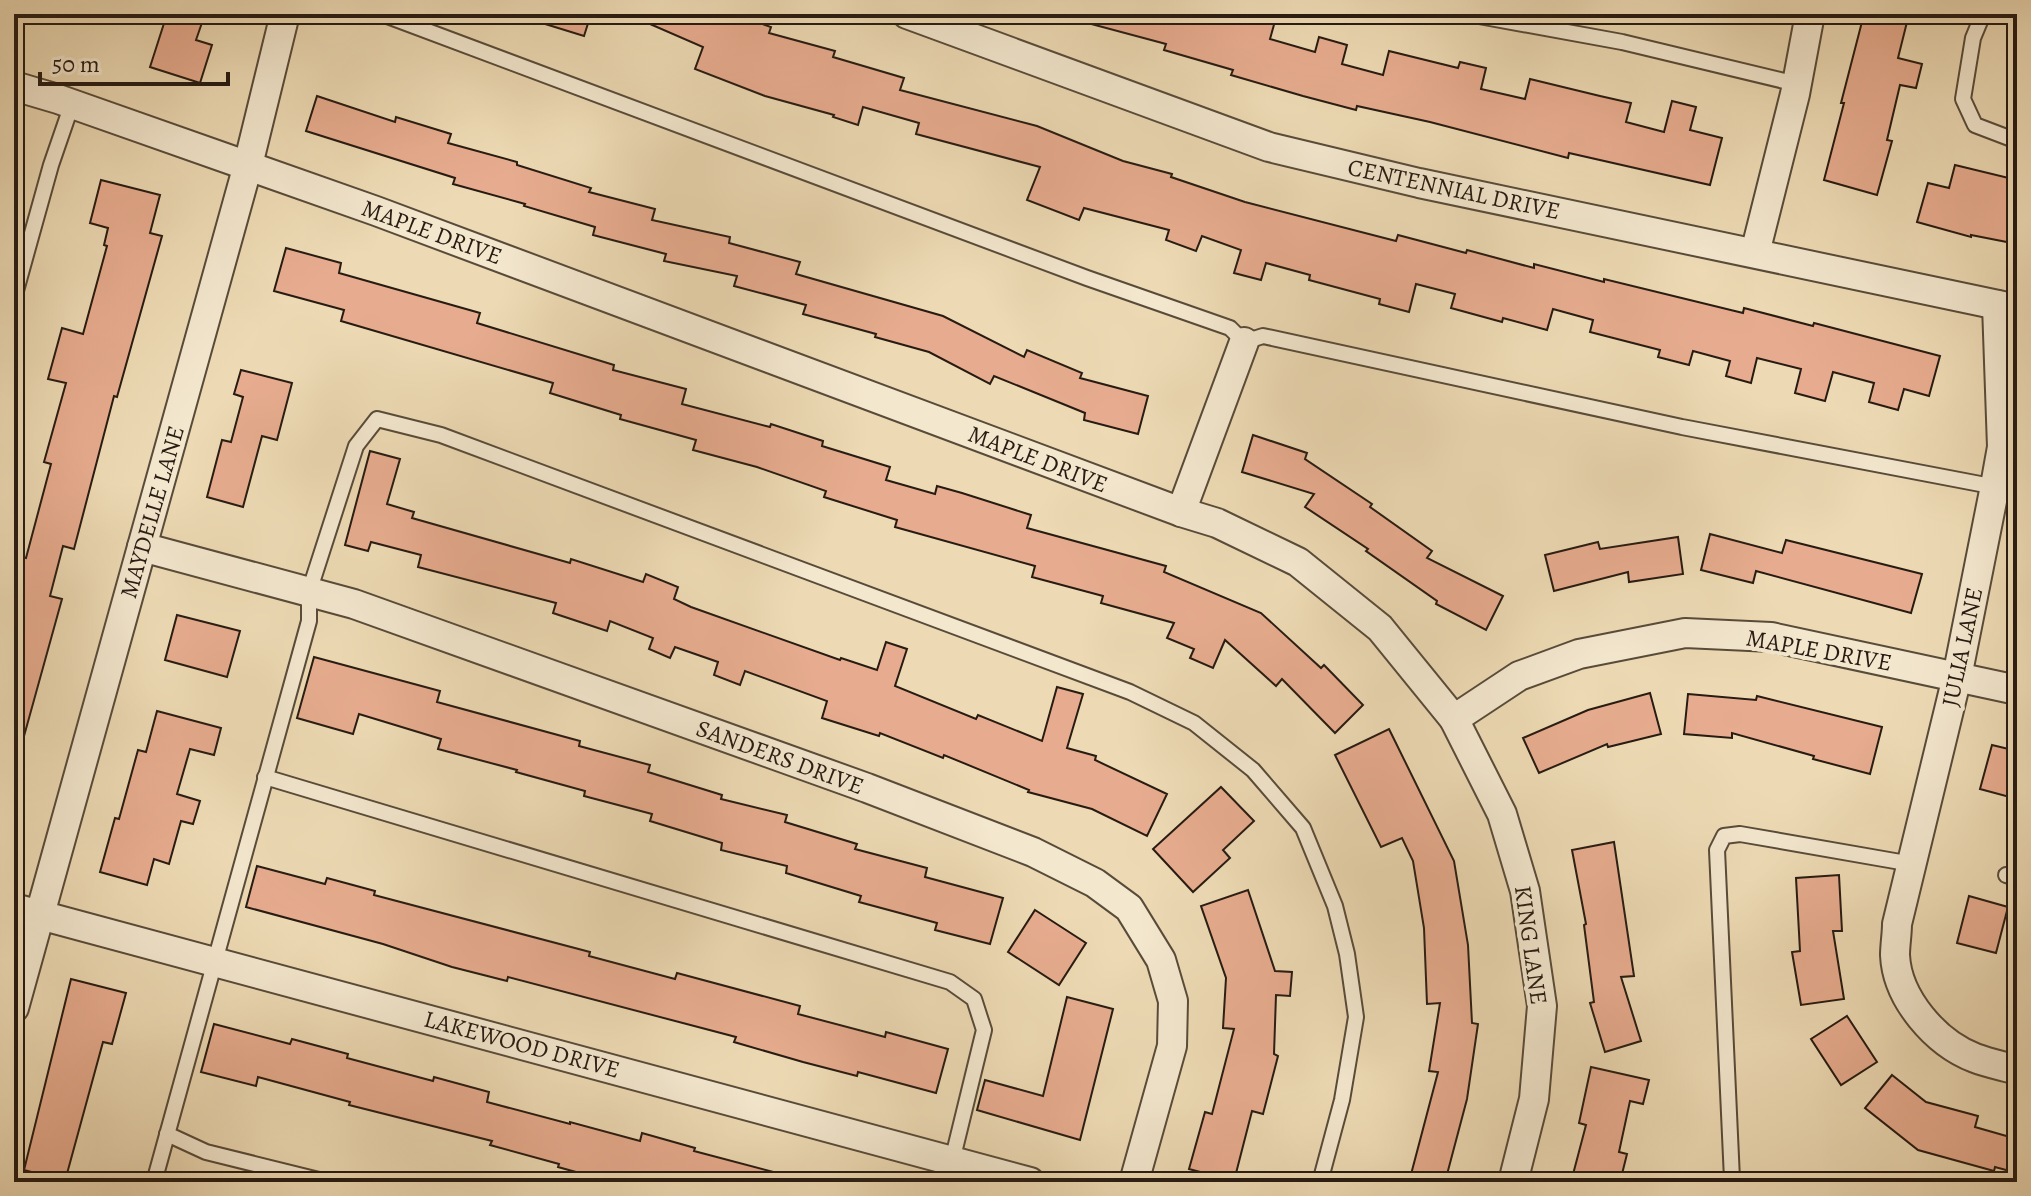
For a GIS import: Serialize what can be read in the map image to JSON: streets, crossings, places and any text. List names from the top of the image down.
{
  "streets": {
    "street": [
      "CENTENNIAL DRIVE",
      "MAPLE DRIVE",
      "MAYDELLE LANE",
      "JULIA LANE",
      "SANDERS DRIVE",
      "KING LANE",
      "LAKEWOOD DRIVE"
    ]
  },
  "crossings": [
    ["CENTENNIAL DRIVE", "JULIA LANE"],
    ["MAPLE DRIVE", "MAYDELLE LANE"],
    ["MAPLE DRIVE", "JULIA LANE"],
    ["MAPLE DRIVE", "KING LANE"],
    ["MAYDELLE LANE", "SANDERS DRIVE"],
    ["MAYDELLE LANE", "LAKEWOOD DRIVE"]
  ],
  "scale_bar": "50 m"
}
